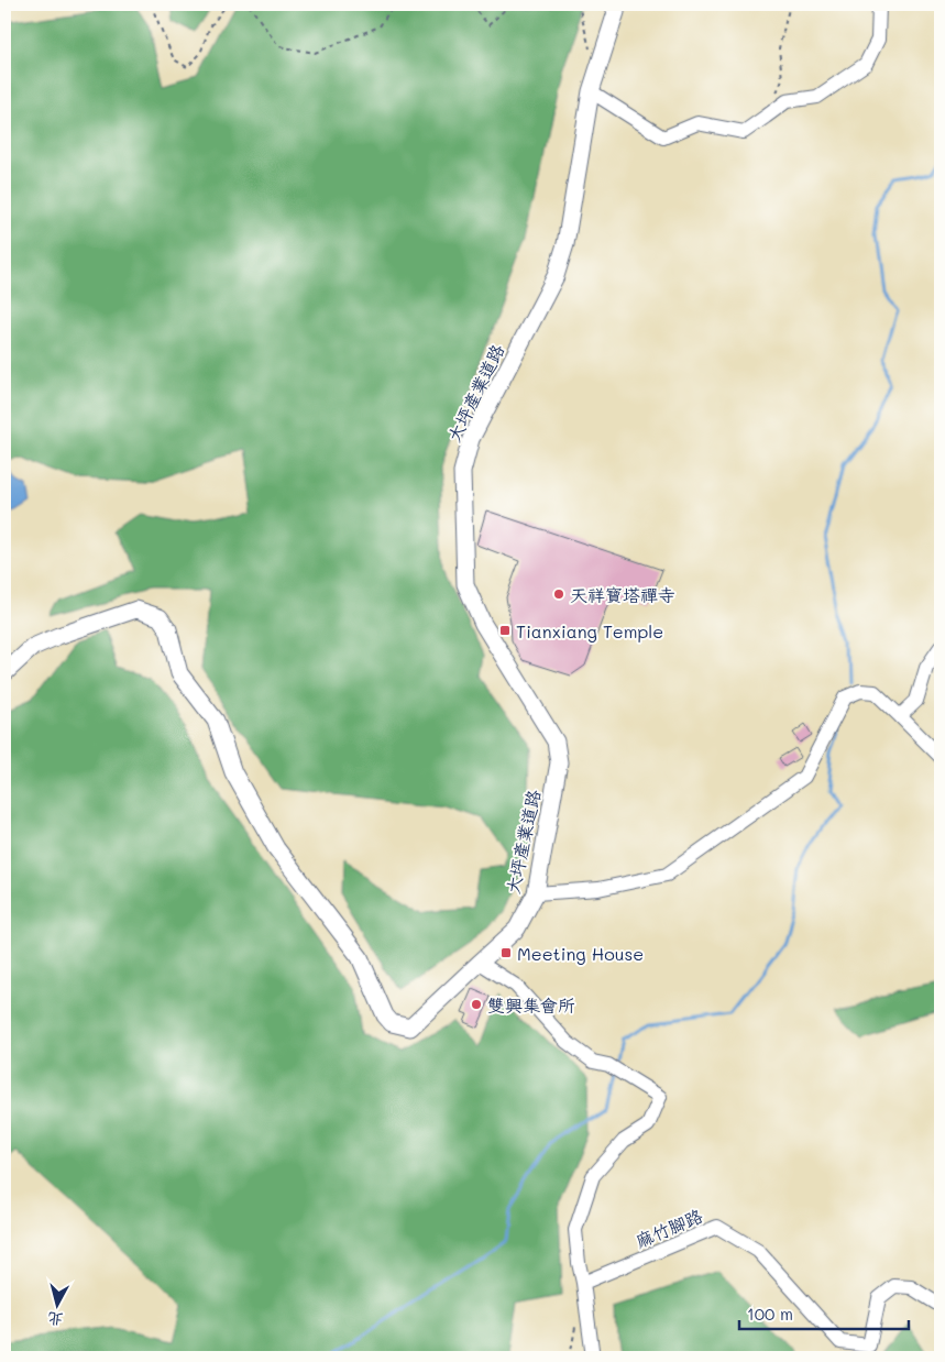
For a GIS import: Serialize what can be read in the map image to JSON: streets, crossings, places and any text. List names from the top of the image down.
{
  "streets": {
    "street": ["大坪產業道路", "麻竹腳路"]
  },
  "places": {
    "other": ["天祥寶塔禪寺", "雙興集會所"],
    "transit": ["Tianxiang Temple", "Meeting House"]
  },
  "scale_bar": "100 m",
  "north": "bottom"
}
